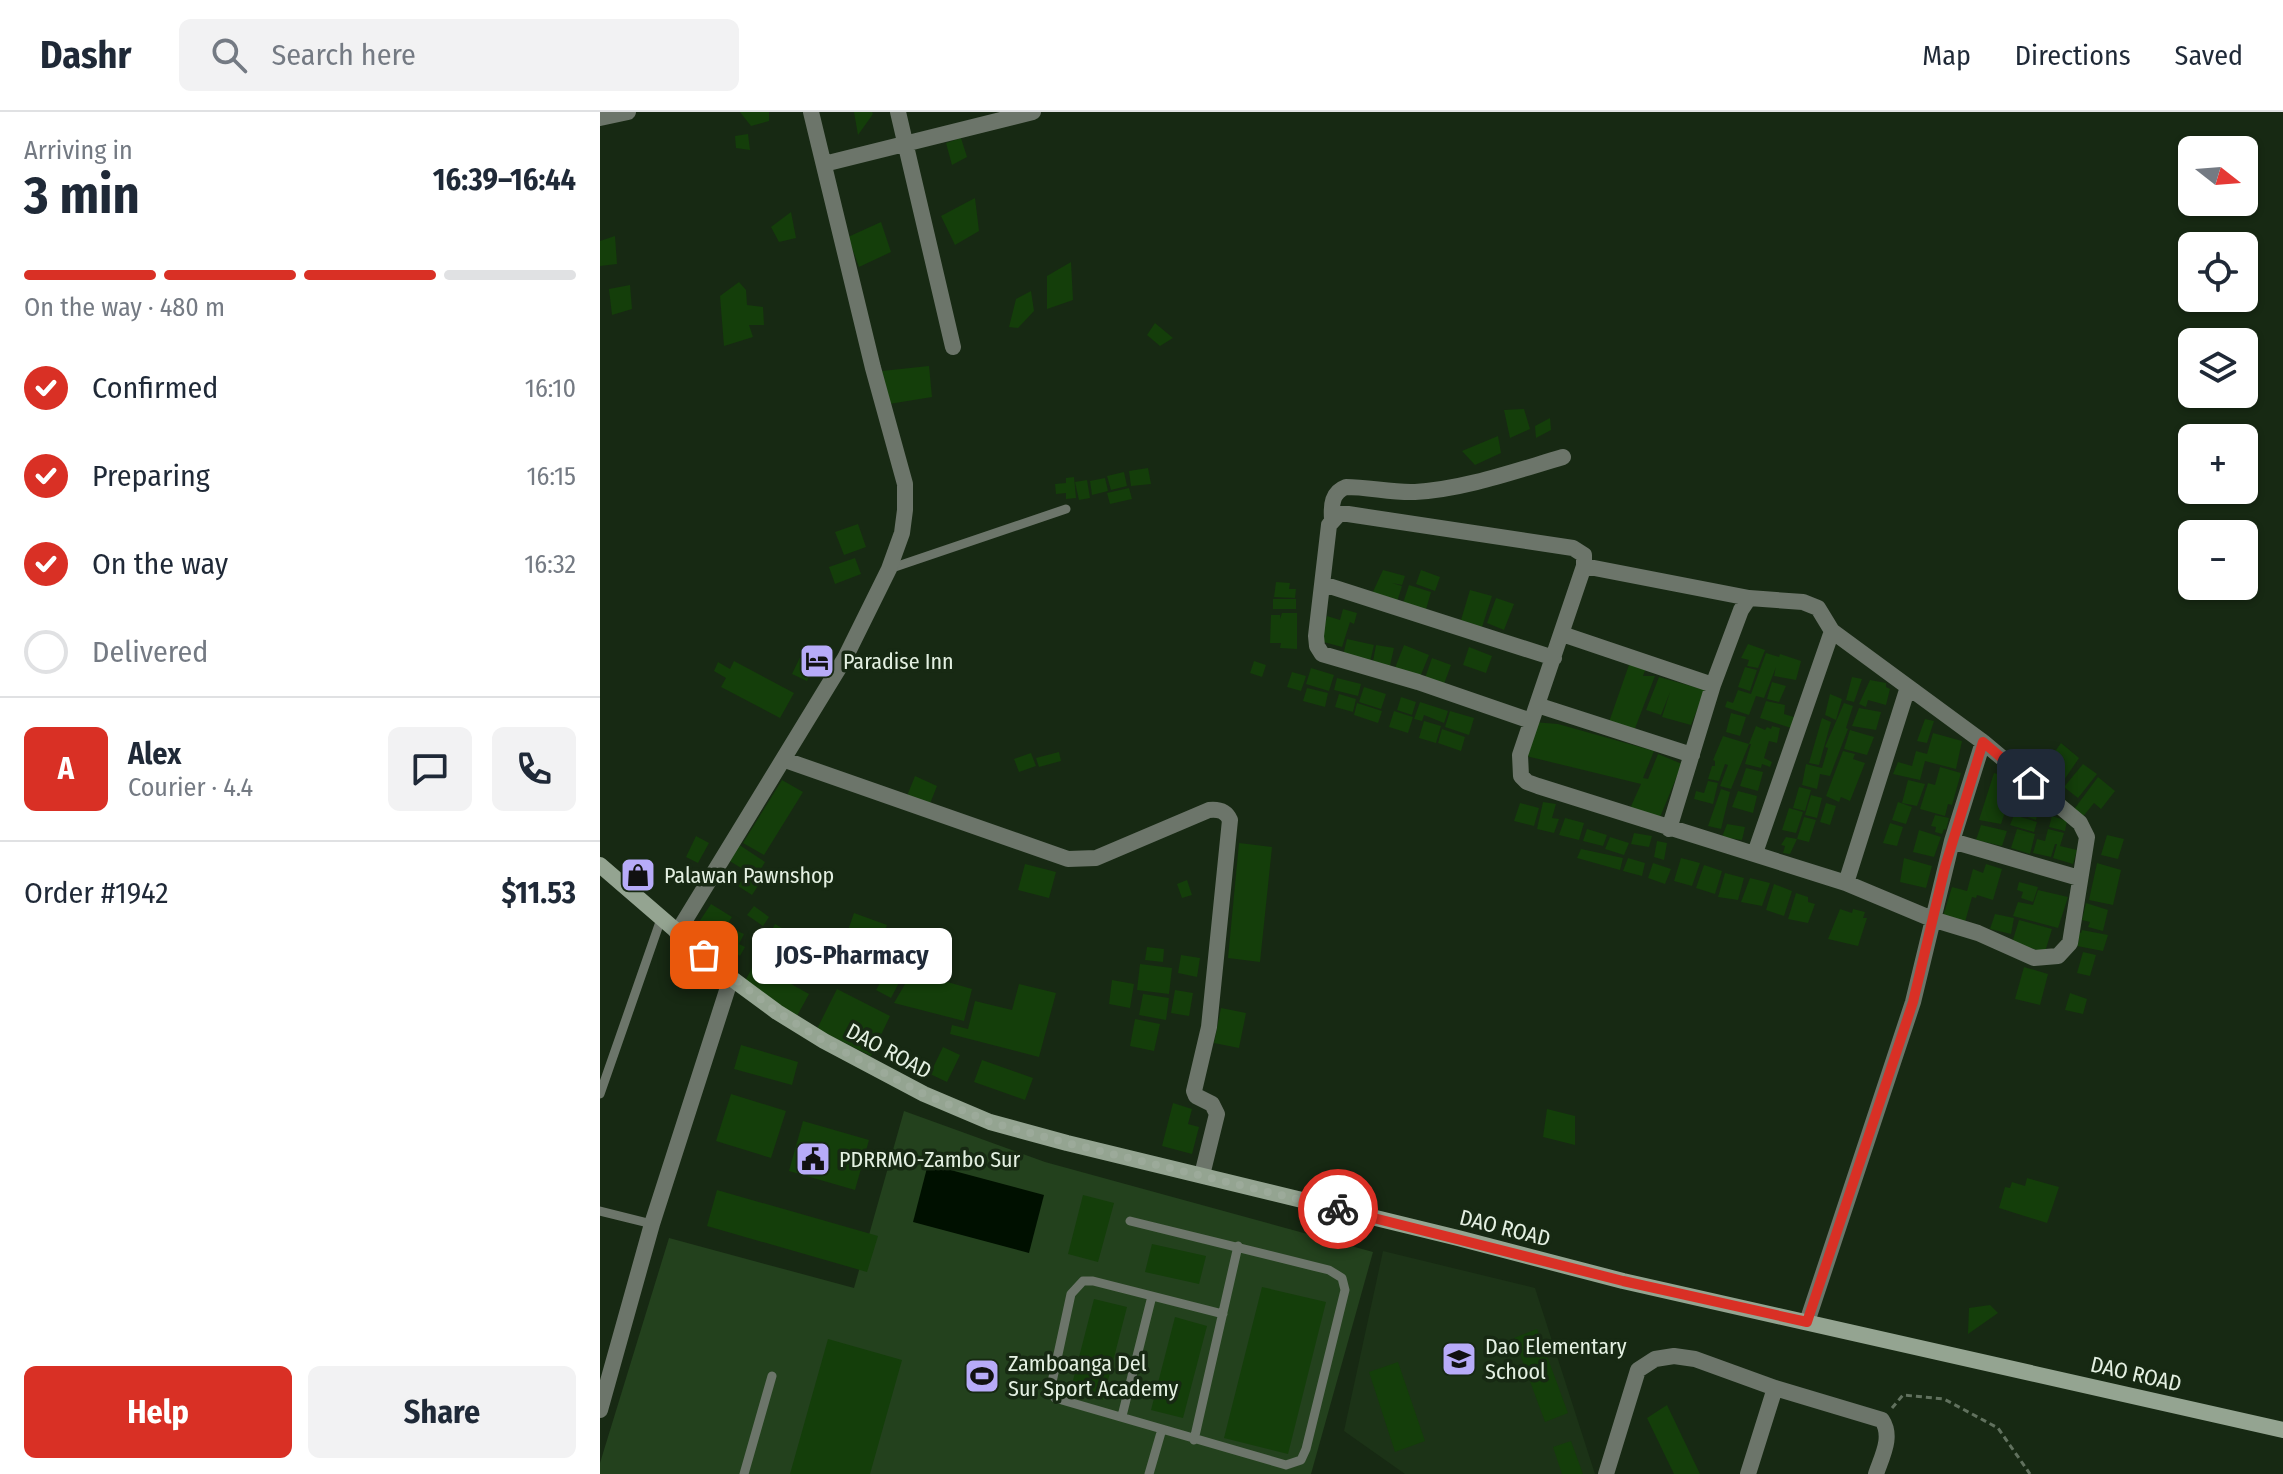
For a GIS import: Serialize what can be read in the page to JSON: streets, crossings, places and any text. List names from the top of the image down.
{
  "streets": {
    "street": ["DAO ROAD"]
  },
  "places": {
    "hotel": ["Paradise Inn"],
    "shop": ["Palawan Pawnshop"],
    "other": ["JOS-Pharmacy"],
    "public building": ["PDRRMO-Zambo Sur"],
    "school or university": ["Dao Elementary School"],
    "sports": ["Zamboanga Del Sur Sport Academy"]
  },
  "north": "right",
  "page": {
    "header": "Dashr",
    "search": "Search here",
    "nav": ["Map", "Directions", "Saved"],
    "heading": ["3 min", "Arriving in", "16:39–16:44"],
    "panel": [
      "Alex",
      "Courier · 4.4",
      "Order #1942",
      "$11.53"
    ],
    "map_buttons": ["+", "−"],
    "bar": "On the way · 480 m",
    "list": [
      ["Confirmed", "16:10"],
      ["Preparing", "16:15"],
      ["On the way", "16:32"],
      "Delivered"
    ],
    "round": "A",
    "bubble": "JOS-Pharmacy",
    "buttons": ["Help", "Share"]
  }
}
